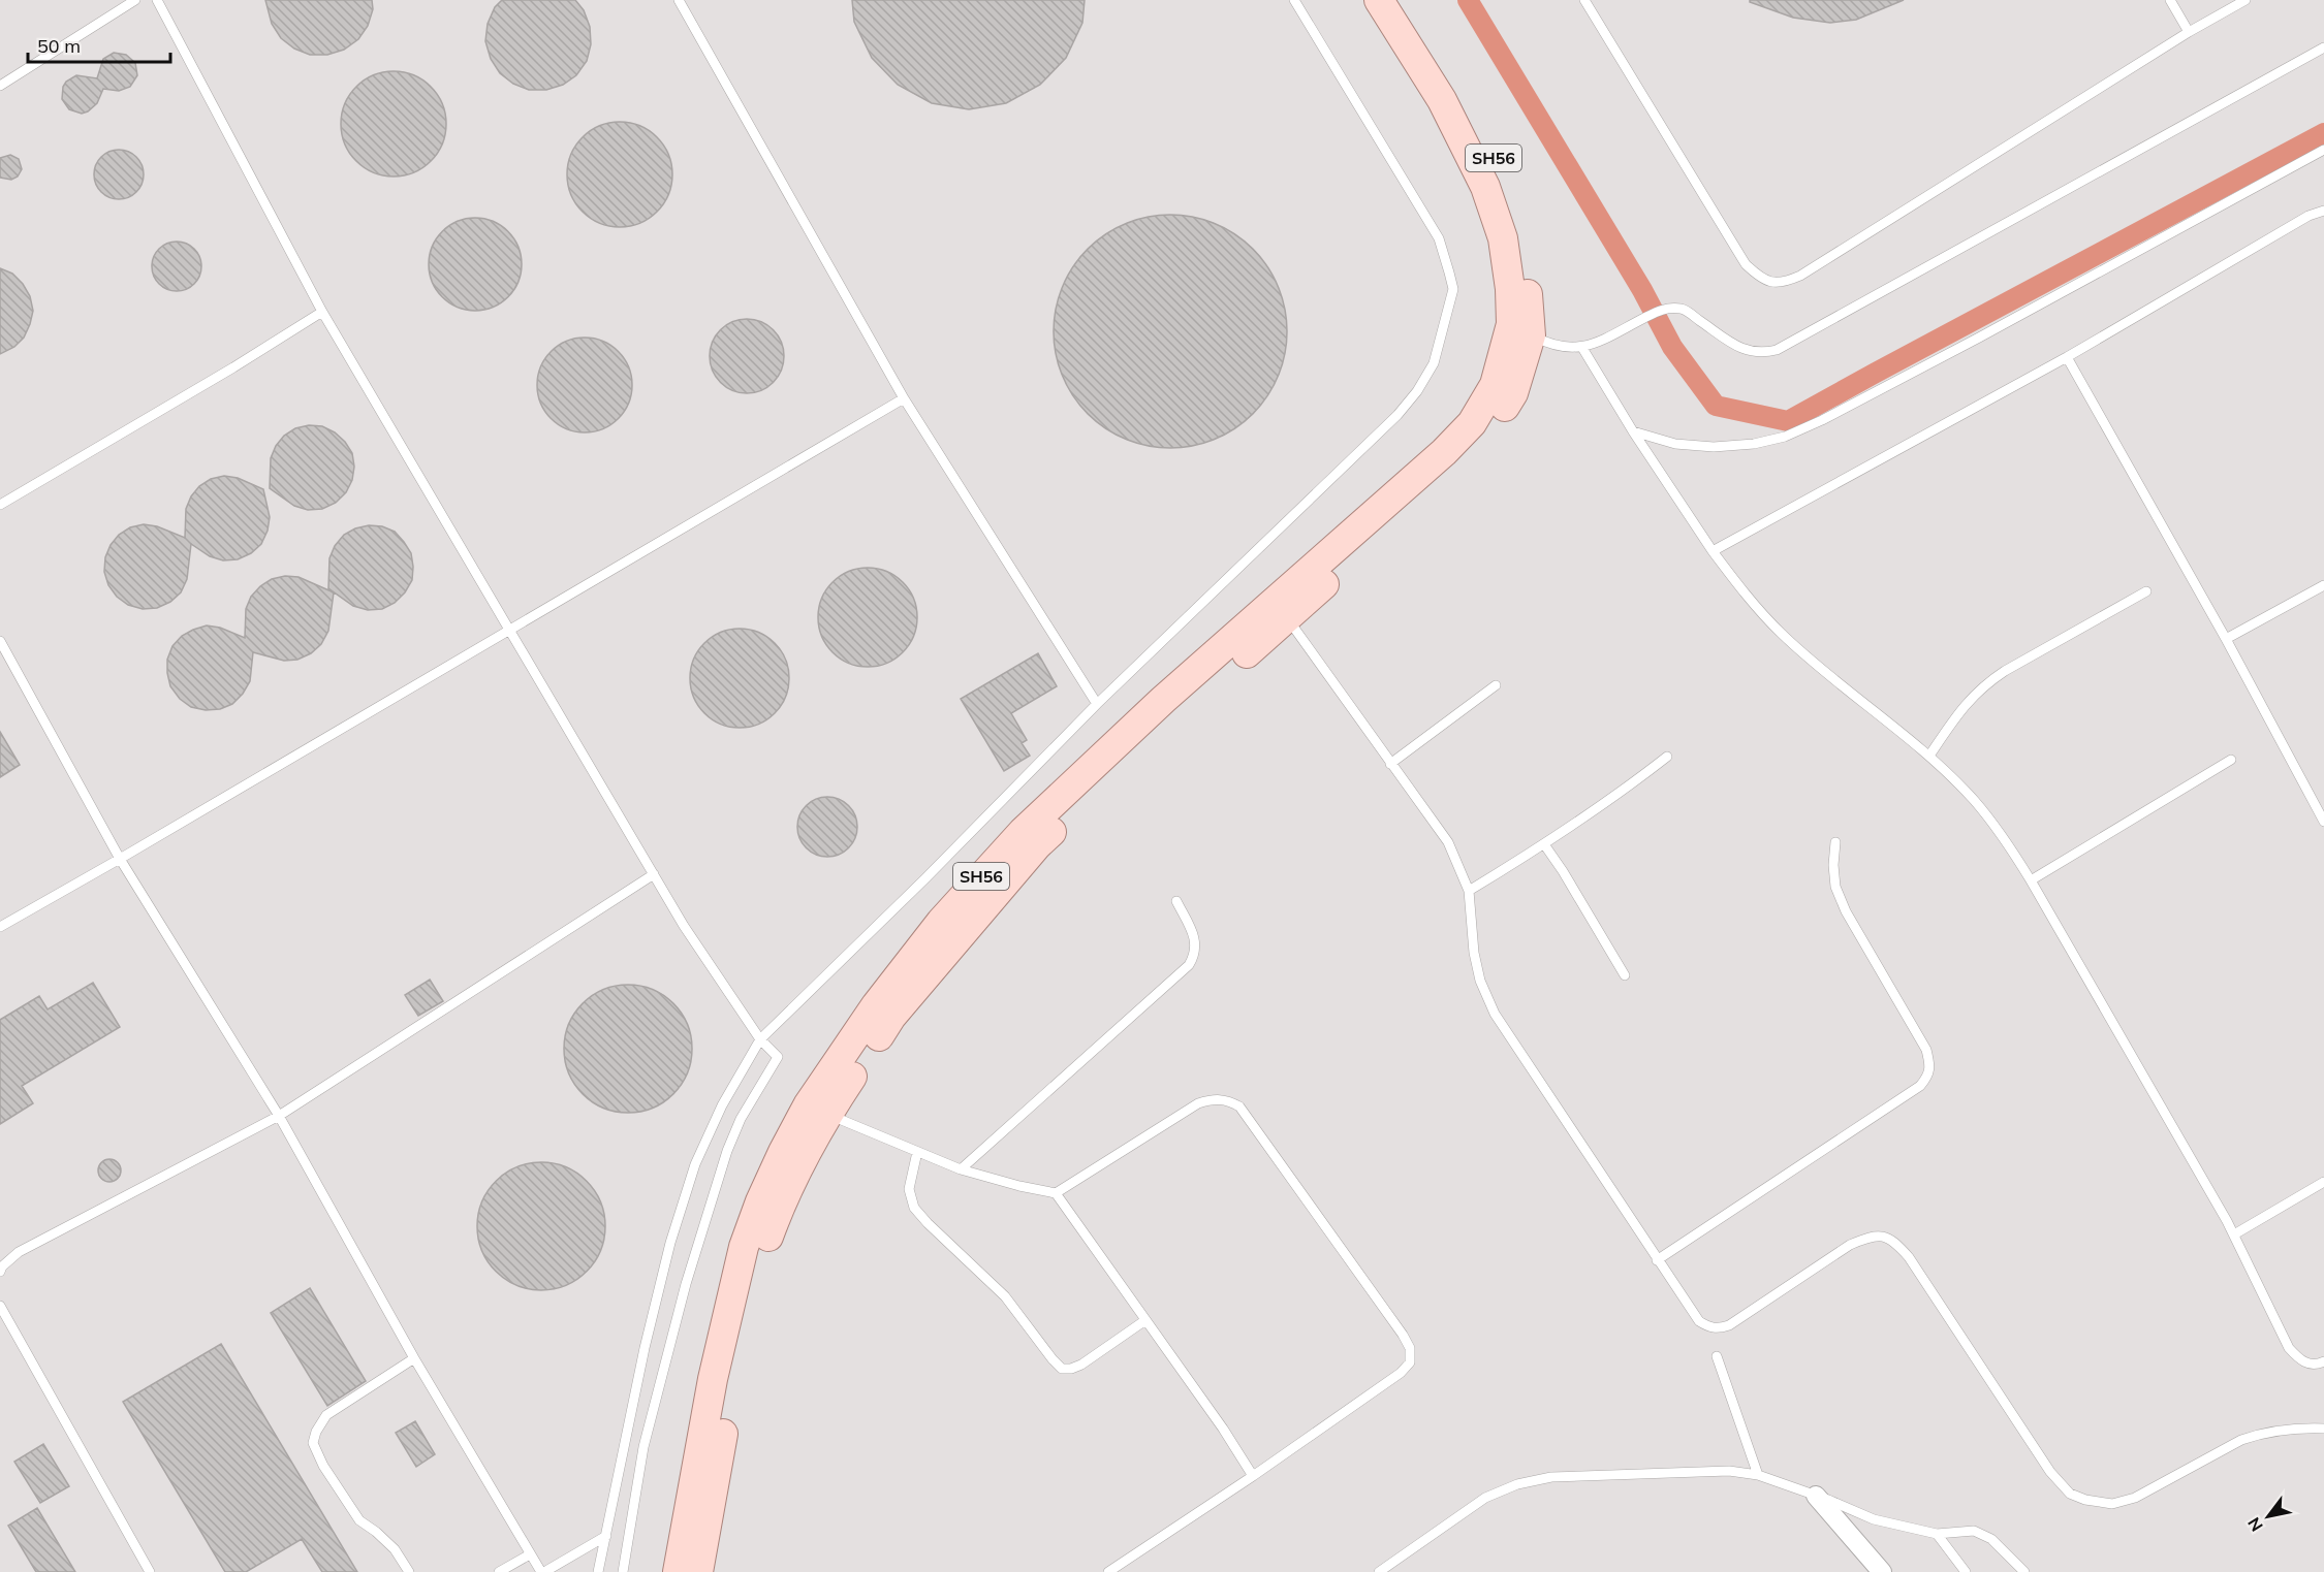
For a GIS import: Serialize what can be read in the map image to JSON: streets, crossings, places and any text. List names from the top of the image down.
{
  "streets": {
    "main road": ["SH56"]
  },
  "scale_bar": "50 m",
  "north": "bottom left"
}
